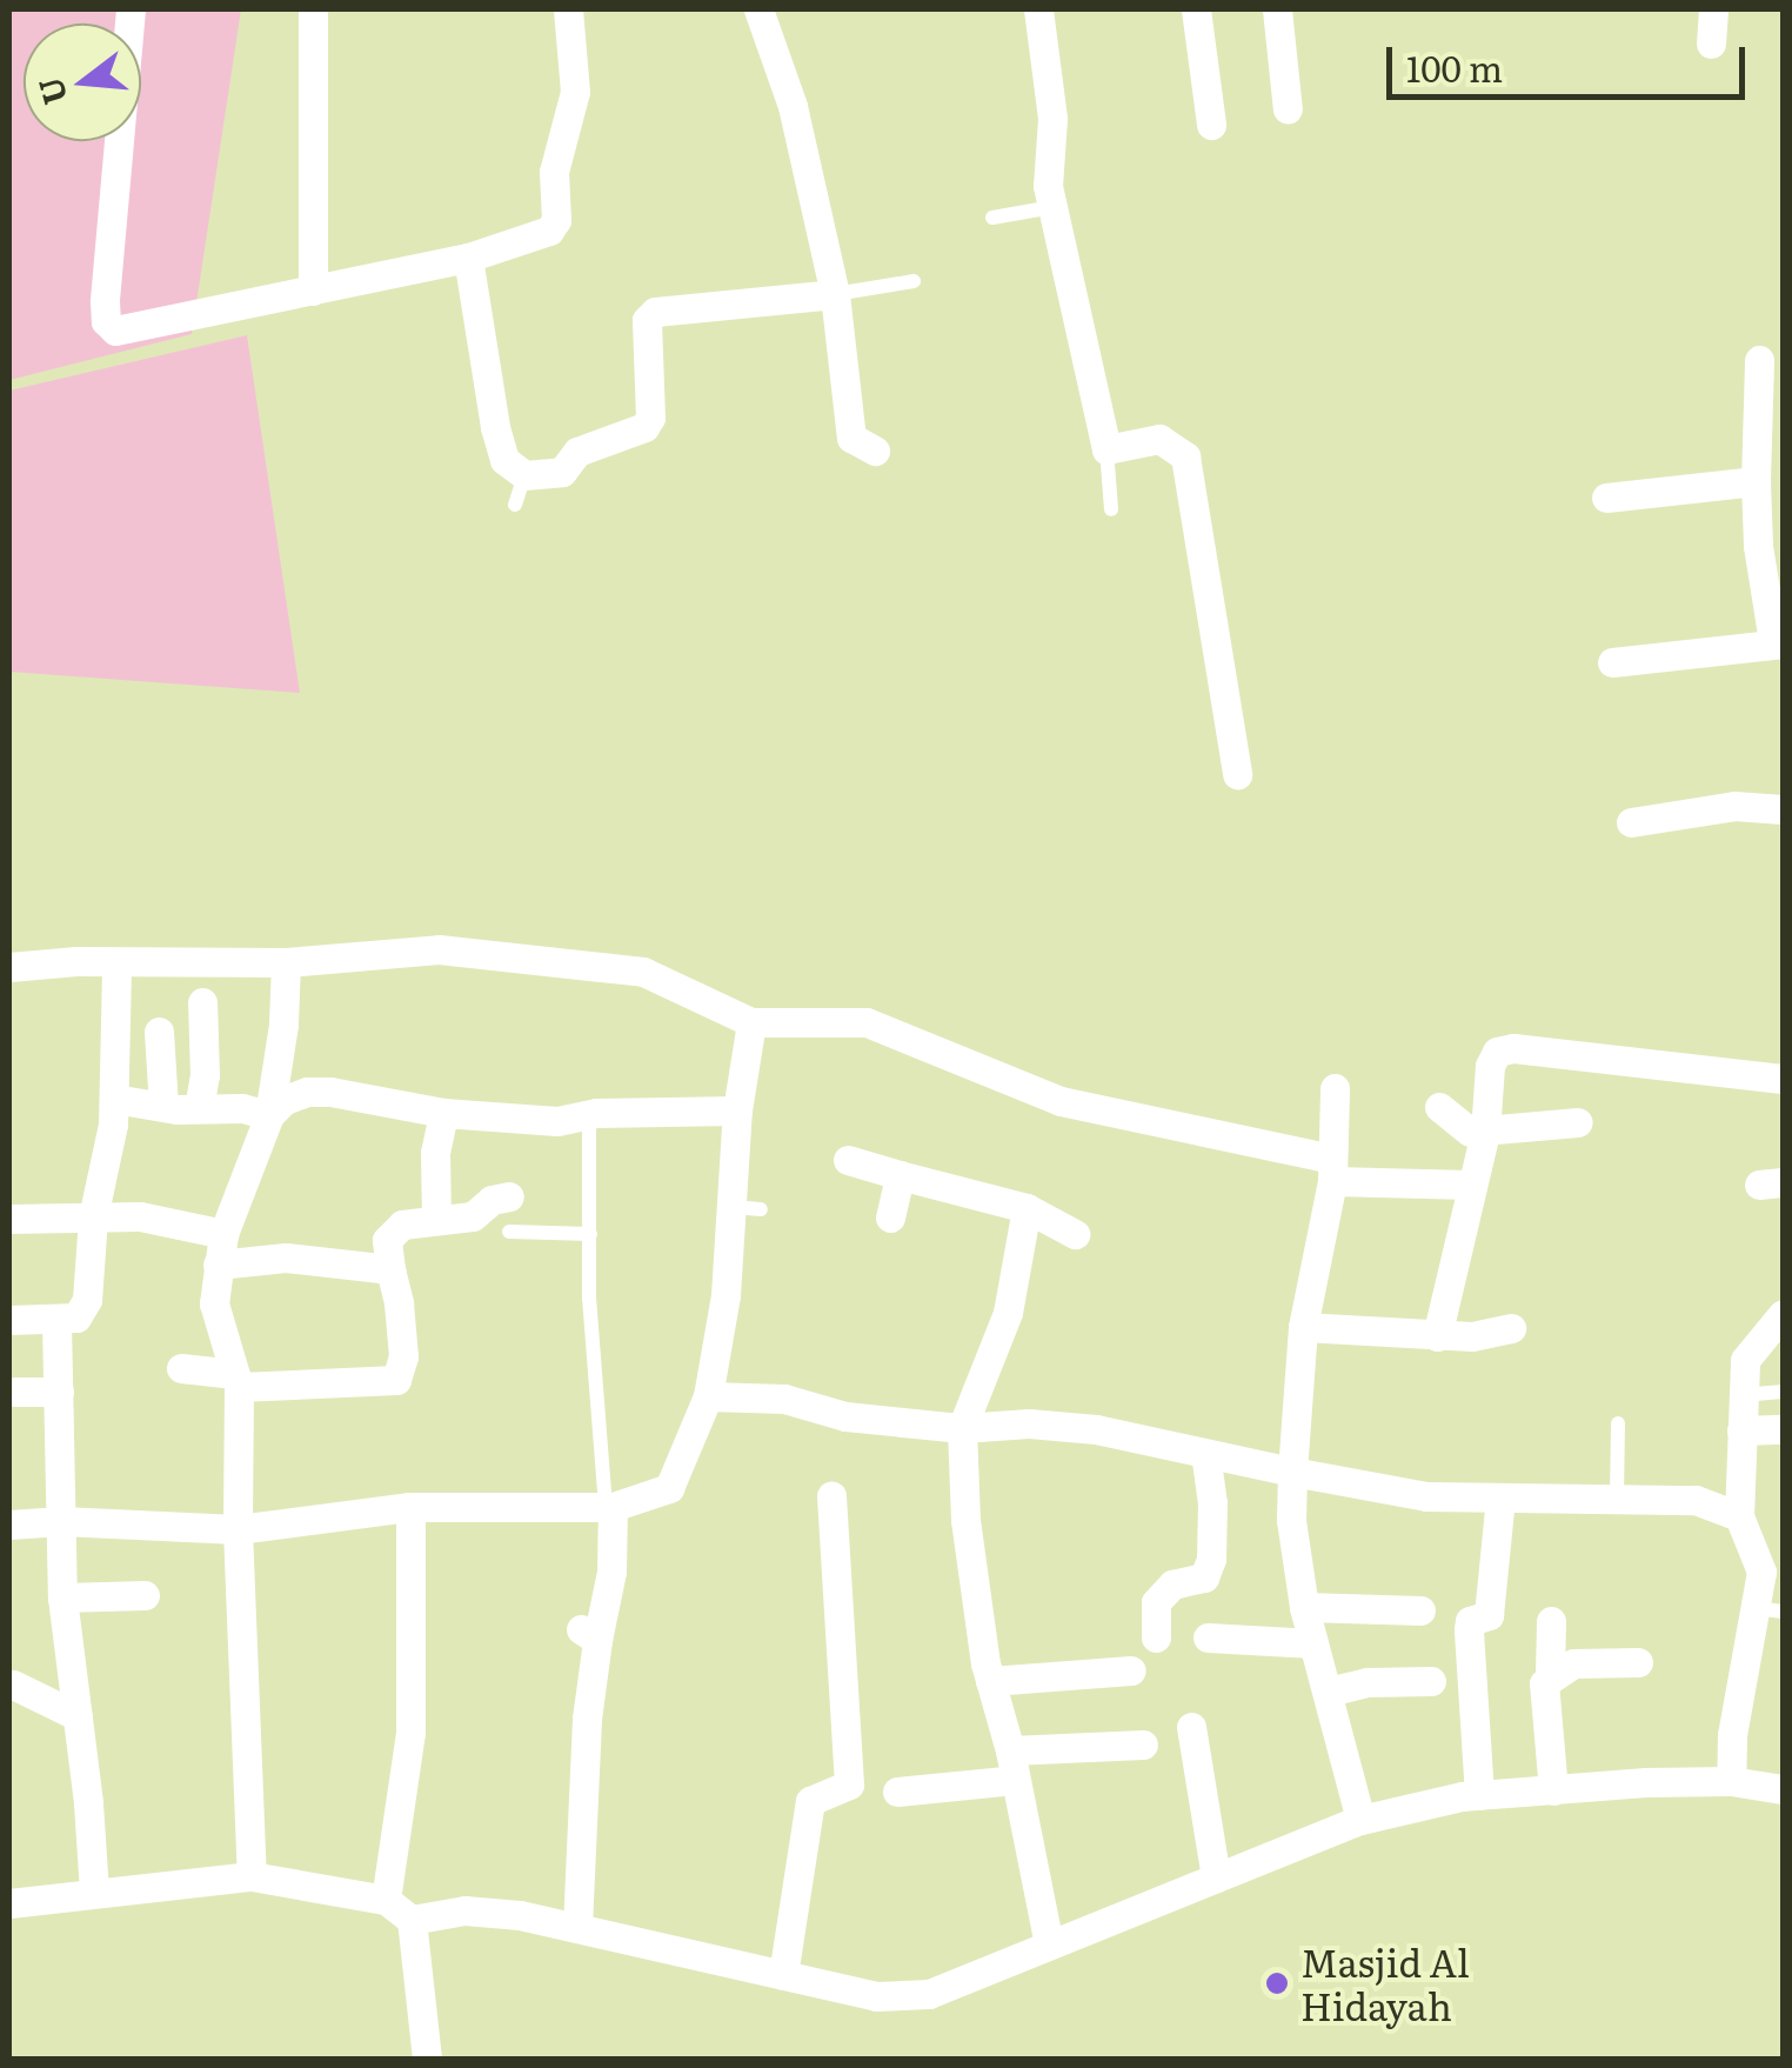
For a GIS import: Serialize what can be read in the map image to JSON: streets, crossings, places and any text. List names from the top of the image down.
{
  "places": ["Masjid Al Hidayah"],
  "scale_bar": "100 m",
  "north": "left"
}
